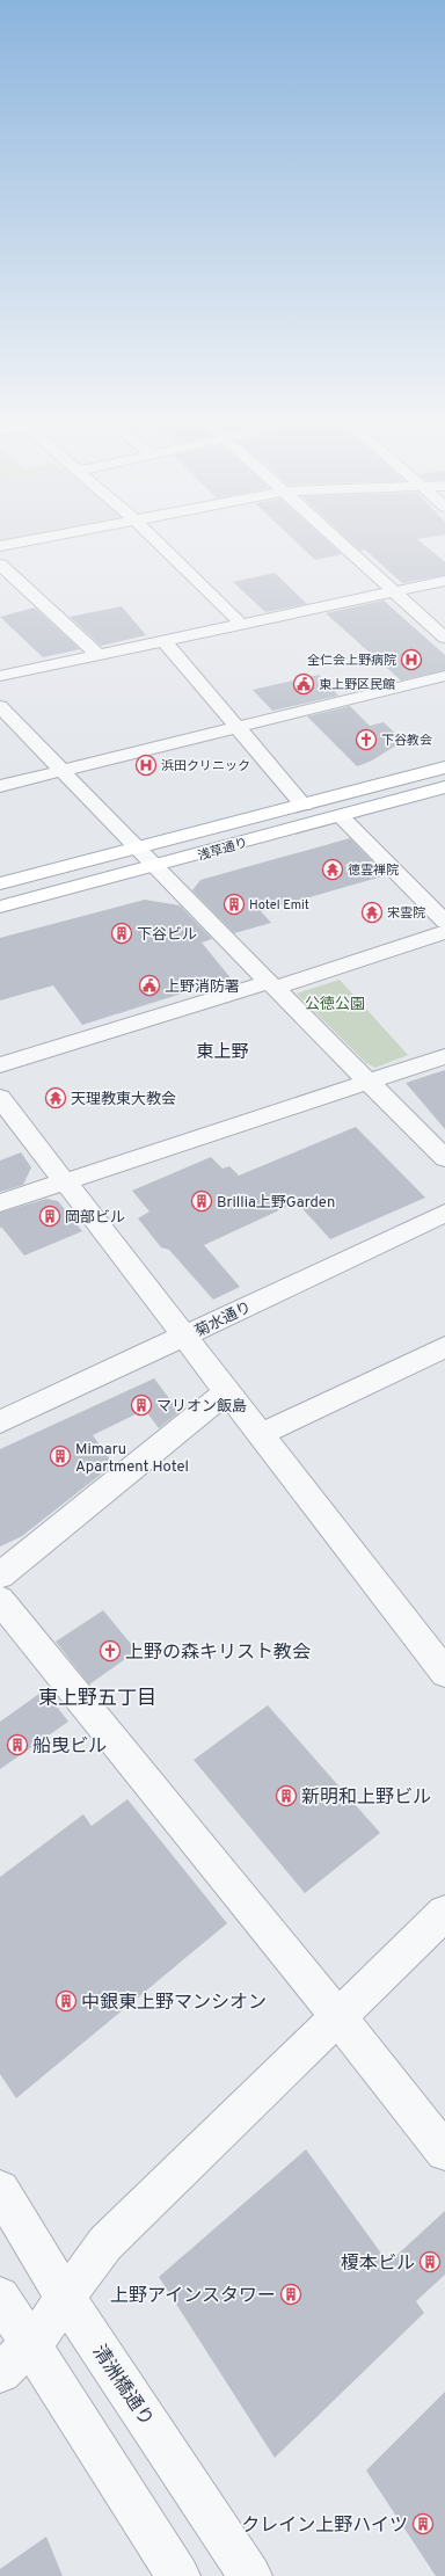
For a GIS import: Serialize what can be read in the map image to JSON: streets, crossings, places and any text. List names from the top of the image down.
{
  "streets": {
    "main road": ["浅草通り"],
    "street": ["菊水通り", "清洲橋通り"]
  },
  "districts": ["東上野", "東上野五丁目"],
  "parks": ["公徳公園"],
  "places": {
    "hospital": ["全仁会上野病院", "浜田クリニック"],
    "public building": ["東上野区民館", "上野消防署"],
    "church": ["下谷教会", "上野の森キリスト教会"],
    "temple": ["徳雲禅院", "宋雲院", "天理教東大教会"],
    "building": [
      "Hotel Emit",
      "下谷ビル",
      "Brillia上野Garden",
      "岡部ビル",
      "マリオン飯島",
      "Mimaru Apartment Hotel",
      "船曳ビル",
      "新明和上野ビル",
      "中銀東上野マンシオン",
      "榎本ビル",
      "上野アインスタワー",
      "クレイン上野ハイツ"
    ]
  }
}
